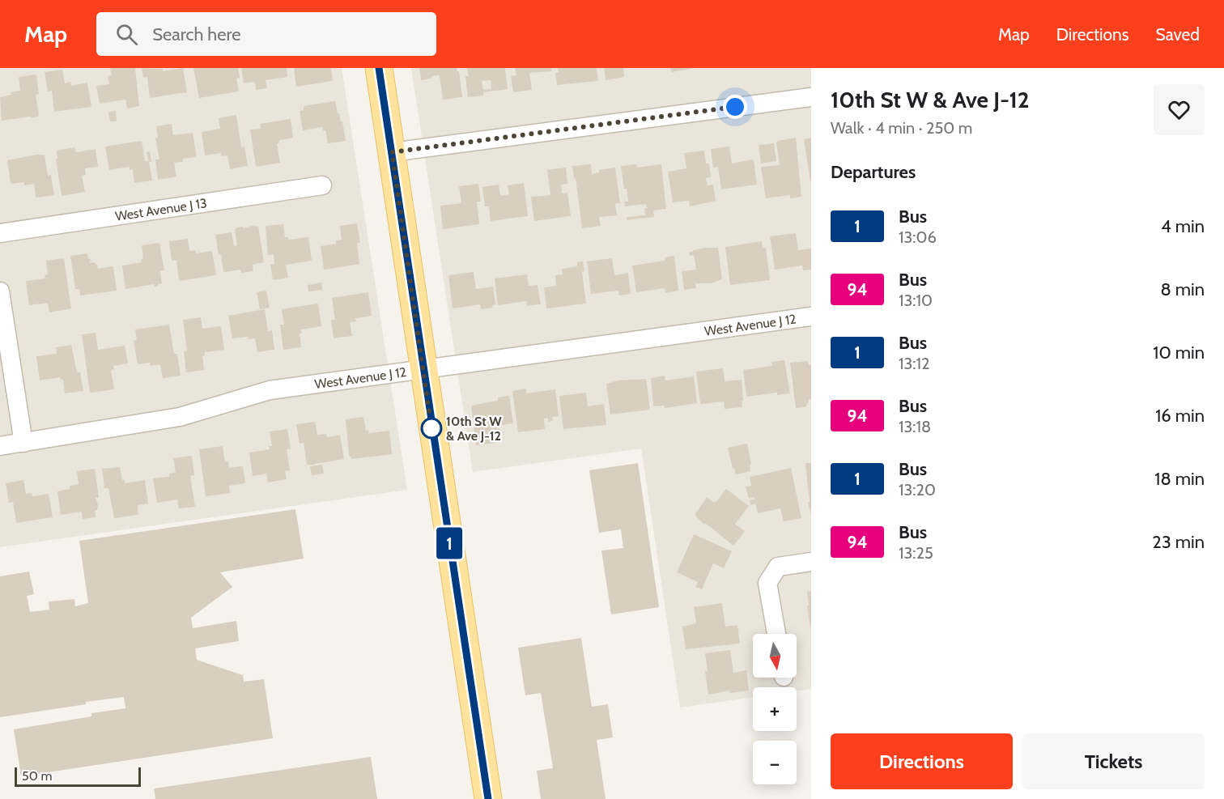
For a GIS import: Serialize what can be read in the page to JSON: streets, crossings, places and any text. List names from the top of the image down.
{
  "streets": {
    "street": ["West Avenue J 13", "West Avenue J 12"]
  },
  "places": ["10th St W & Ave J-12"],
  "lines": ["bus line 1"],
  "scale_bar": "50 m",
  "north": "bottom",
  "page": {
    "header": "Map",
    "search": "Search here",
    "nav": ["Map", "Directions", "Saved"],
    "on_map": "1",
    "heading": [
      ["10th St W & Ave J-12", "Walk · 4 min · 250 m"],
      "Departures"
    ],
    "list": [
      {
        "mark": "1",
        "name": "Bus",
        "note": "13:06",
        "value": "4 min"
      },
      {
        "mark": "94",
        "name": "Bus",
        "note": "13:10",
        "value": "8 min"
      },
      {
        "mark": "1",
        "name": "Bus",
        "note": "13:12",
        "value": "10 min"
      },
      {
        "mark": "94",
        "name": "Bus",
        "note": "13:18",
        "value": "16 min"
      },
      {
        "mark": "1",
        "name": "Bus",
        "note": "13:20",
        "value": "18 min"
      },
      {
        "mark": "94",
        "name": "Bus",
        "note": "13:25",
        "value": "23 min"
      }
    ],
    "map_buttons": ["+", "−"],
    "buttons": ["Directions", "Tickets"],
    "scale": "50 m"
  }
}
